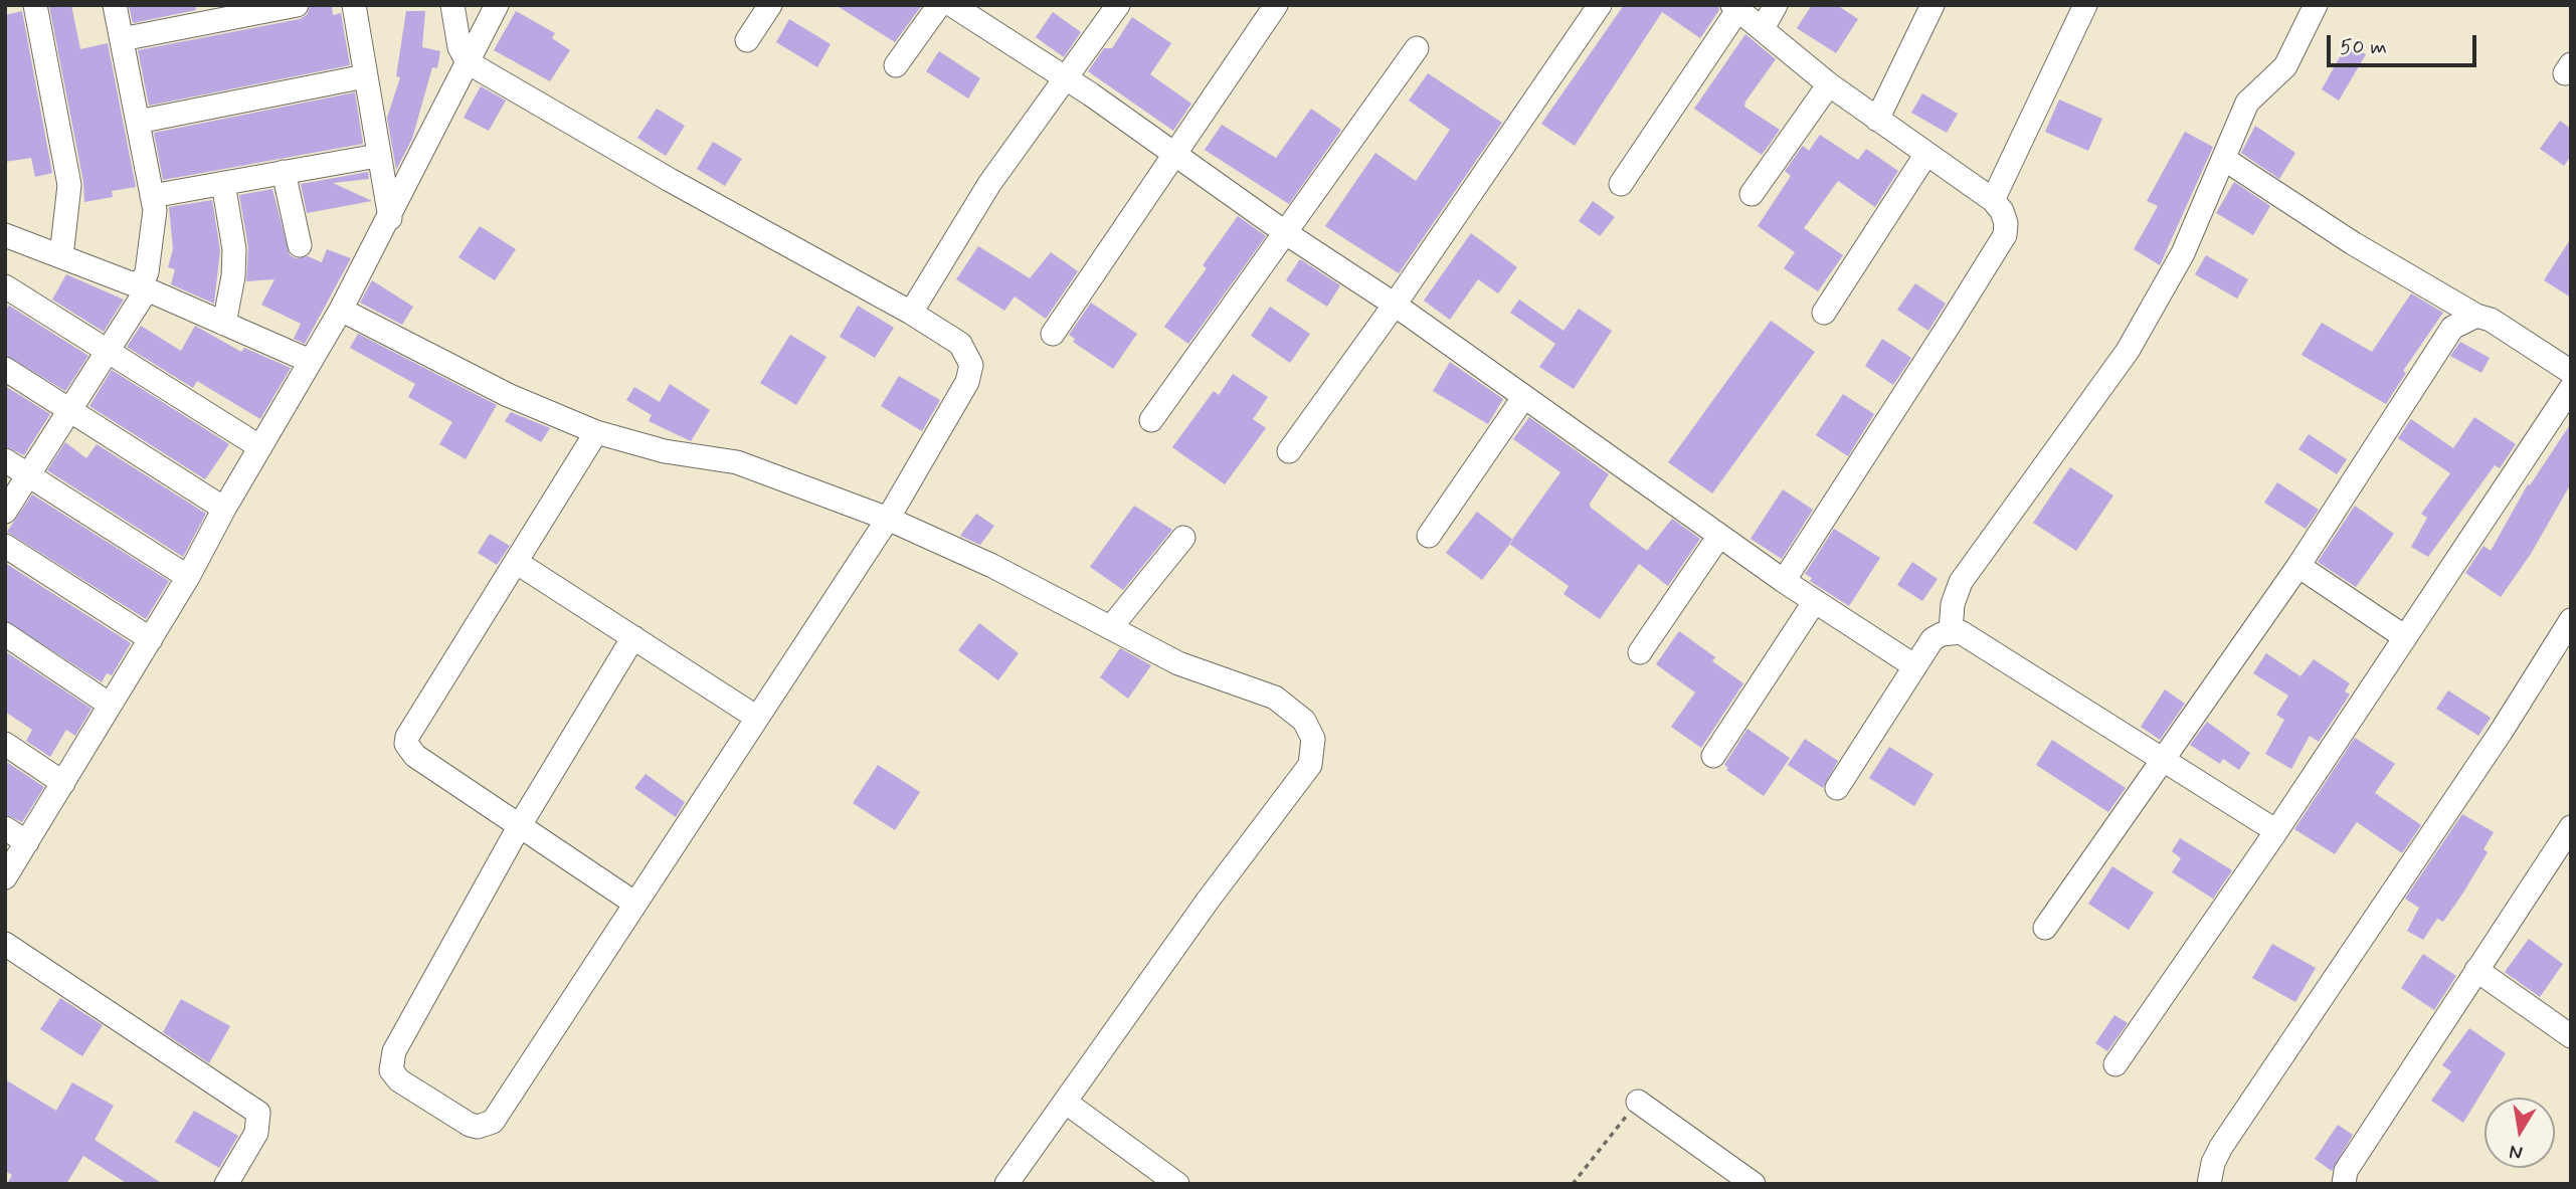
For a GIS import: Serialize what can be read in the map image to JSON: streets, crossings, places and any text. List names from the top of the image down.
{
  "scale_bar": "50 m",
  "north": "bottom"
}
